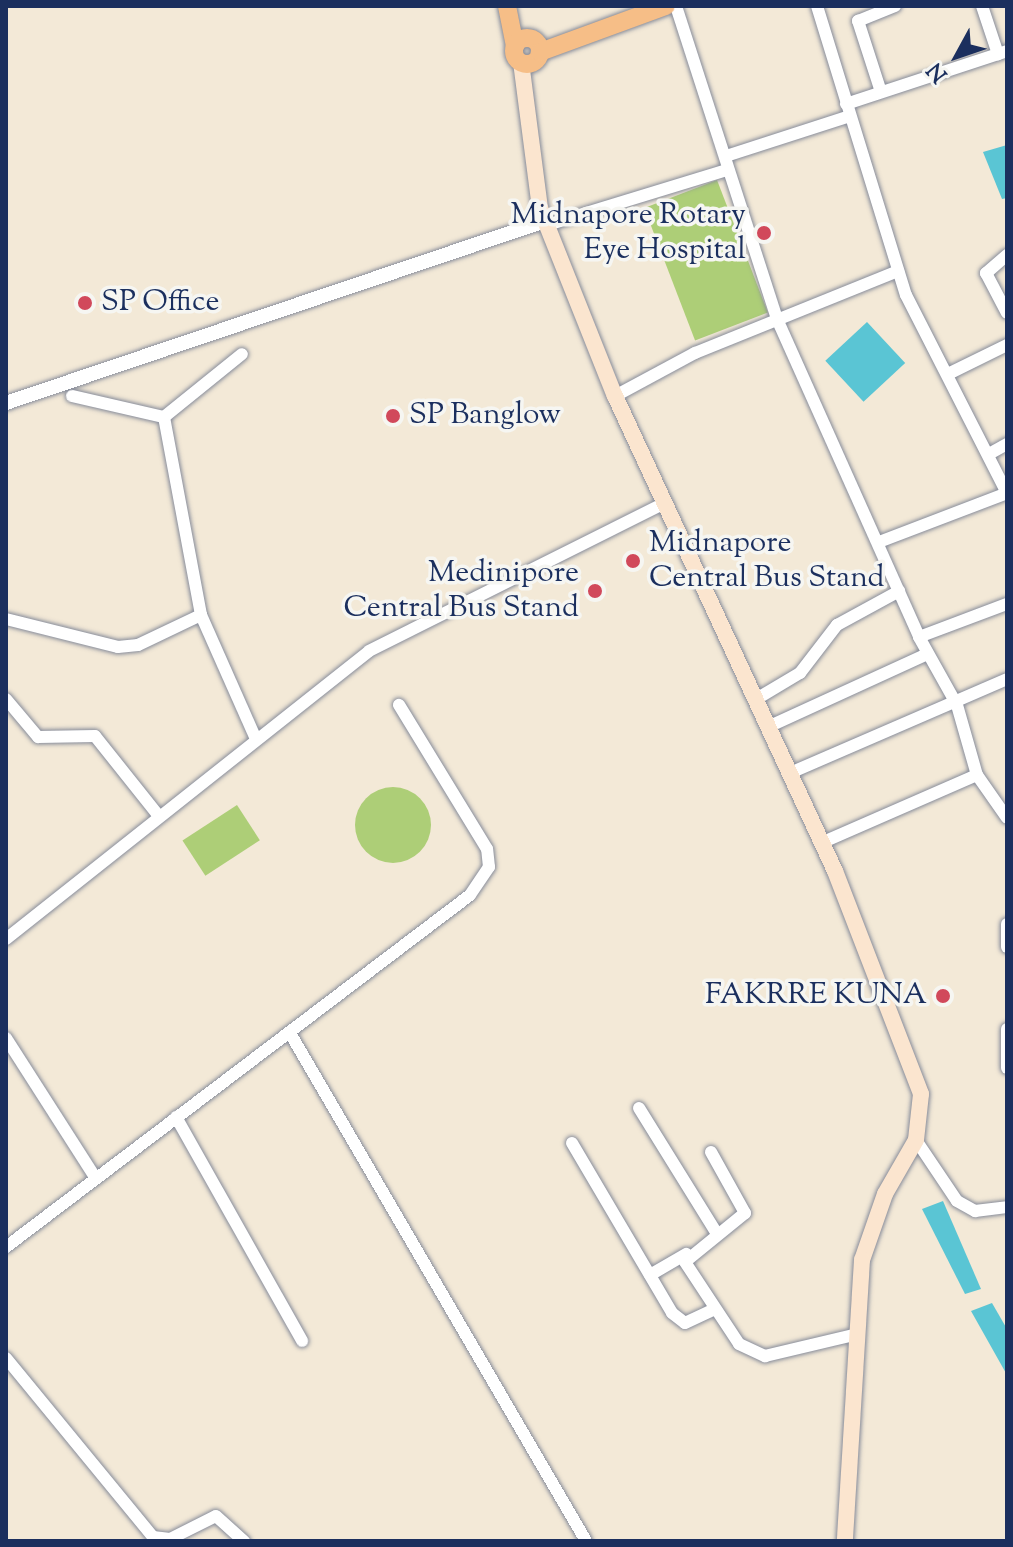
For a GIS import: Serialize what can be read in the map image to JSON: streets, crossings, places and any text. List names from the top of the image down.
{
  "places": [
    "Midnapore Rotary Eye Hospital",
    "SP Office",
    "SP Banglow",
    "Midnapore Central Bus Stand",
    "Medinipore Central Bus Stand",
    "FAKRRE KUNA"
  ],
  "north": "bottom left"
}
